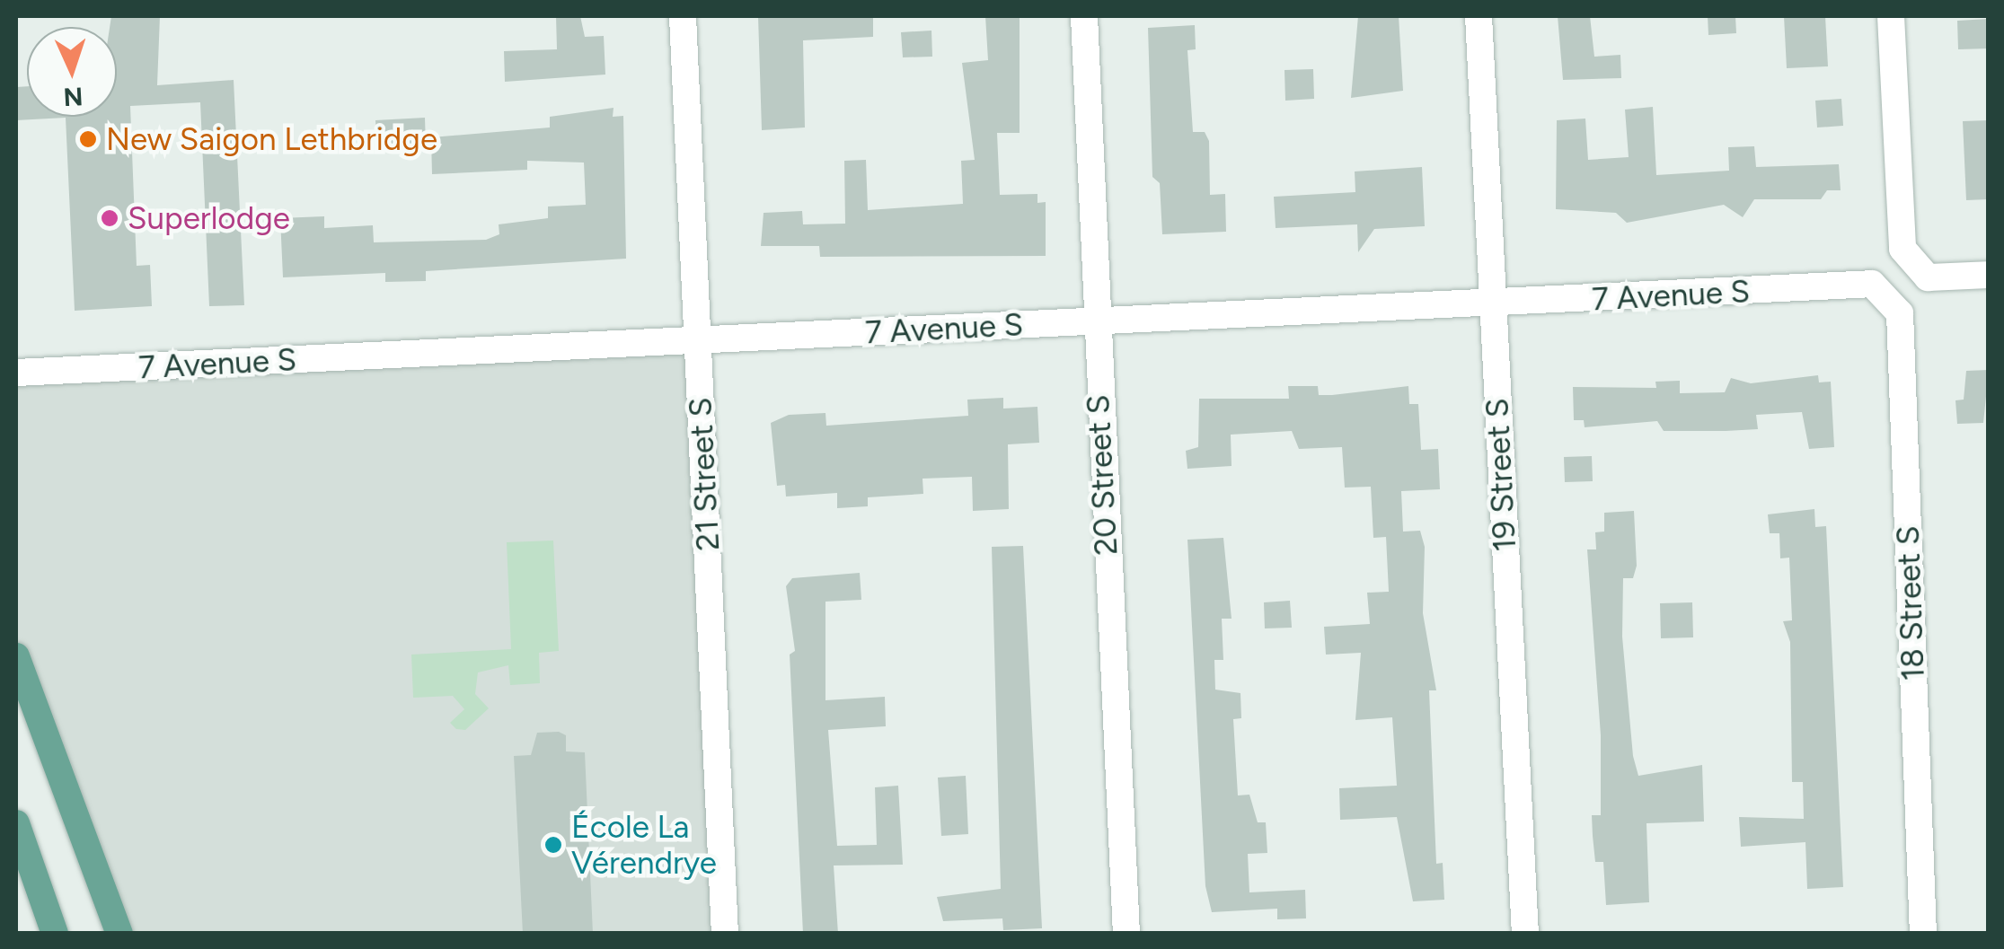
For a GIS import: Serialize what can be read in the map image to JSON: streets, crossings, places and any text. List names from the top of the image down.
{
  "streets": {
    "street": [
      "7 Avenue S",
      "21 Street S",
      "20 Street S",
      "19 Street S",
      "18 Street S"
    ]
  },
  "crossings": [
    ["7 Avenue S", "21 Street S"],
    ["7 Avenue S", "20 Street S"],
    ["7 Avenue S", "19 Street S"],
    ["7 Avenue S", "18 Street S"]
  ],
  "places": ["New Saigon Lethbridge", "Superlodge", "École La Vérendrye"],
  "north": "bottom"
}
